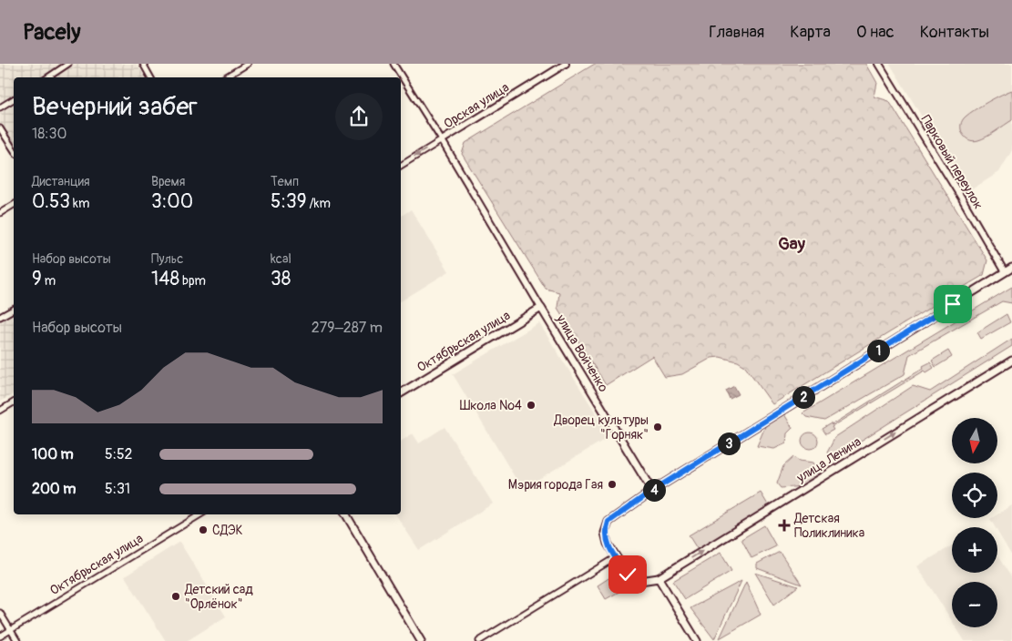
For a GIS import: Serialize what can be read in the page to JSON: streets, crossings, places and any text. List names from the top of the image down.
{
  "streets": {
    "main road": ["Октябрьская улица", "улица Войченко", "улица Ленина"],
    "street": ["Орская улица", "Парковый переулок"]
  },
  "crossings": [
    ["Орская улица", "улица Войченко"],
    ["Октябрьская улица", "улица Войченко"]
  ],
  "one_way": ["улица Ленина"],
  "districts": ["Gay"],
  "places": {
    "other": [
      "Школа №4",
      "Дворец культуры \"Горняк\"",
      "Мэрия города Гая",
      "СДЭК",
      "Детский сад \"Орлёнок\""
    ],
    "health": ["Детская Поликлиника"]
  },
  "north": "bottom",
  "page": {
    "header": "Pacely",
    "nav": [
      "Главная",
      "Карта",
      "О нас",
      "Контакты"
    ],
    "heading": ["Вечерний забег", "18:30"],
    "stats": [
      ["Дистанция", "0.53 km"],
      ["Время", "3:00"],
      ["Темп", "5:39 /km"],
      ["Набор высоты", "9 m"],
      ["Пульс", "148 bpm"],
      ["kcal", "38"]
    ],
    "chart": ["Набор высоты", "279–287 m"],
    "pins": [
      "1",
      "2",
      "3",
      "4"
    ],
    "map_buttons": ["+", "−"],
    "list": [
      {
        "name": "100 m",
        "note": "5:52"
      },
      {
        "name": "200 m",
        "note": "5:31"
      }
    ]
  }
}
